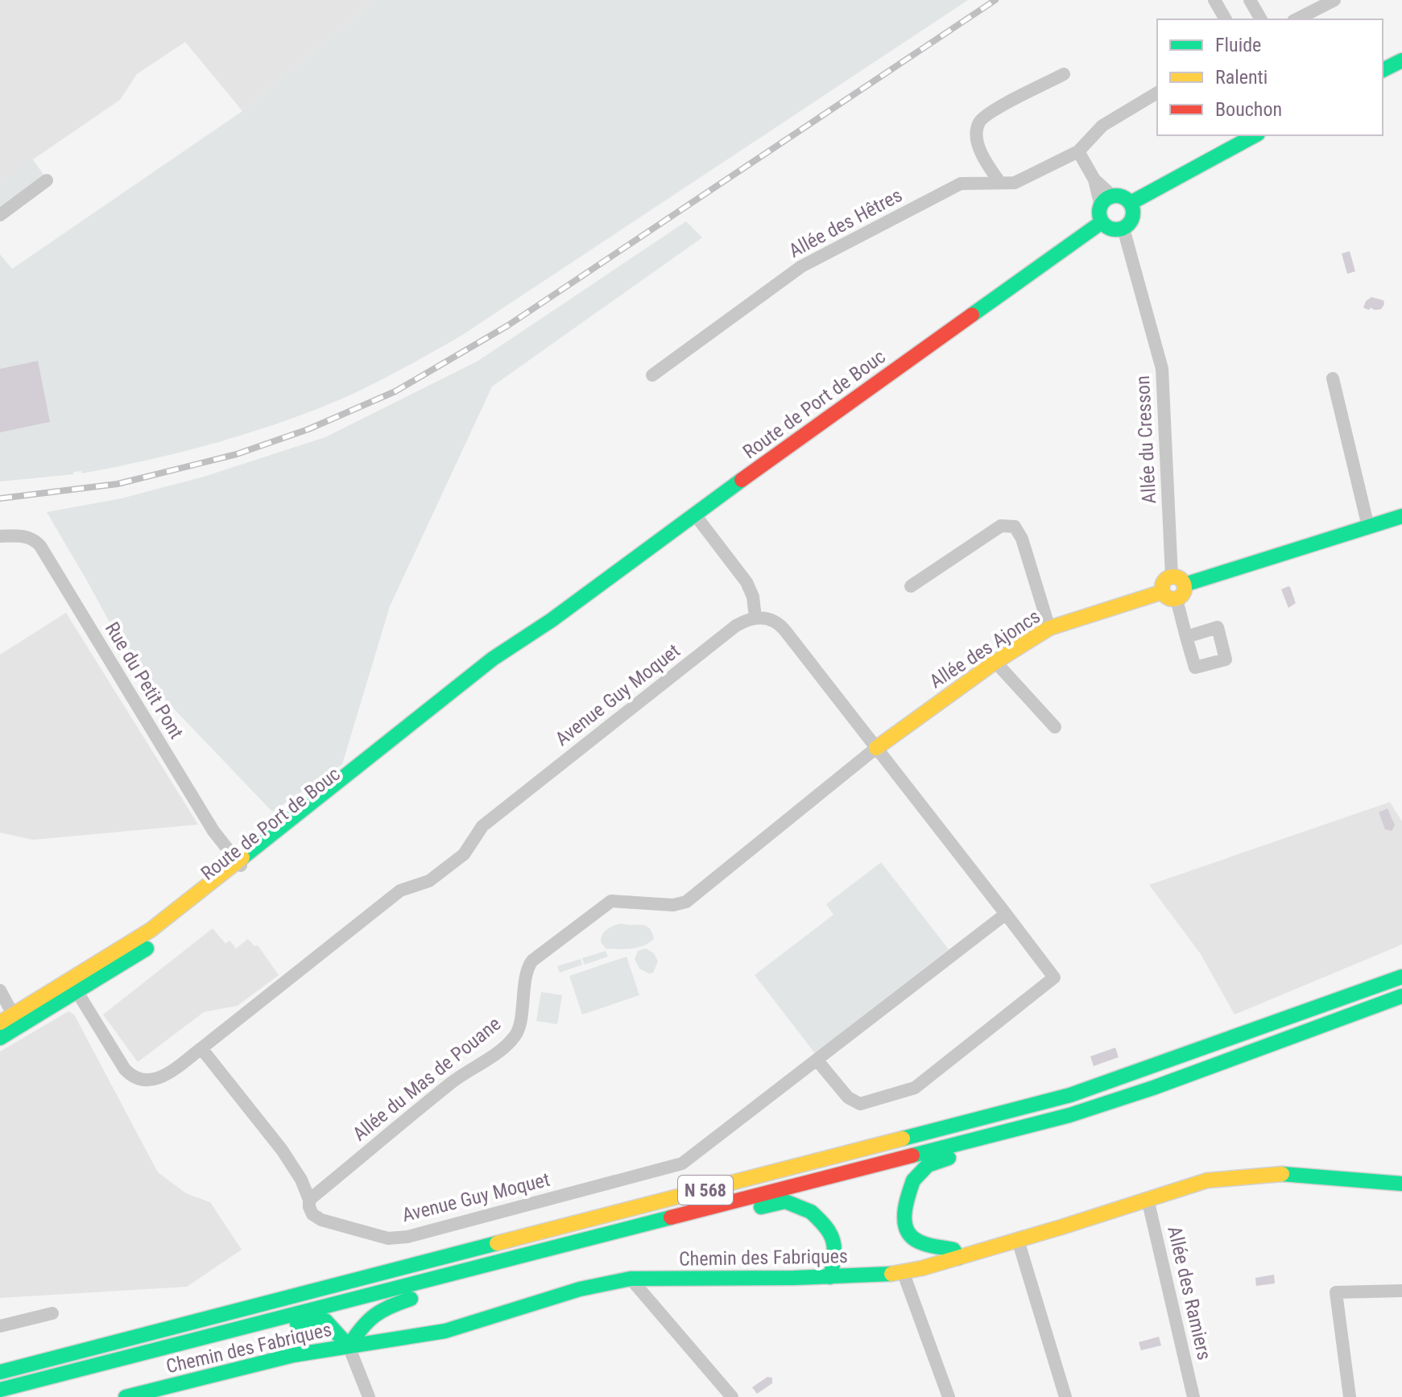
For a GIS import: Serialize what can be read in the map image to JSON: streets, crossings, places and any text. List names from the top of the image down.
{
  "streets": {
    "main road": [
      "Route de Port de Bouc",
      "Allée des Ajoncs",
      "N 568",
      "Chemin des Fabriques"
    ],
    "street": [
      "Allée des Hêtres",
      "Allée du Cresson",
      "Rue du Petit Pont",
      "Avenue Guy Moquet",
      "Allée du Mas de Pouane",
      "Allée des Ramiers"
    ]
  },
  "crossings": [
    ["Route de Port de Bouc", "Allée du Cresson"],
    ["Route de Port de Bouc", "Rue du Petit Pont"],
    ["Route de Port de Bouc", "Avenue Guy Moquet"],
    ["Allée du Cresson", "Allée des Ajoncs"],
    ["Allée des Ajoncs", "Allée du Mas de Pouane"],
    ["Avenue Guy Moquet", "Allée du Mas de Pouane"],
    ["Chemin des Fabriques", "Allée des Ramiers"]
  ],
  "legend": ["Fluide", "Ralenti", "Bouchon"]
}
